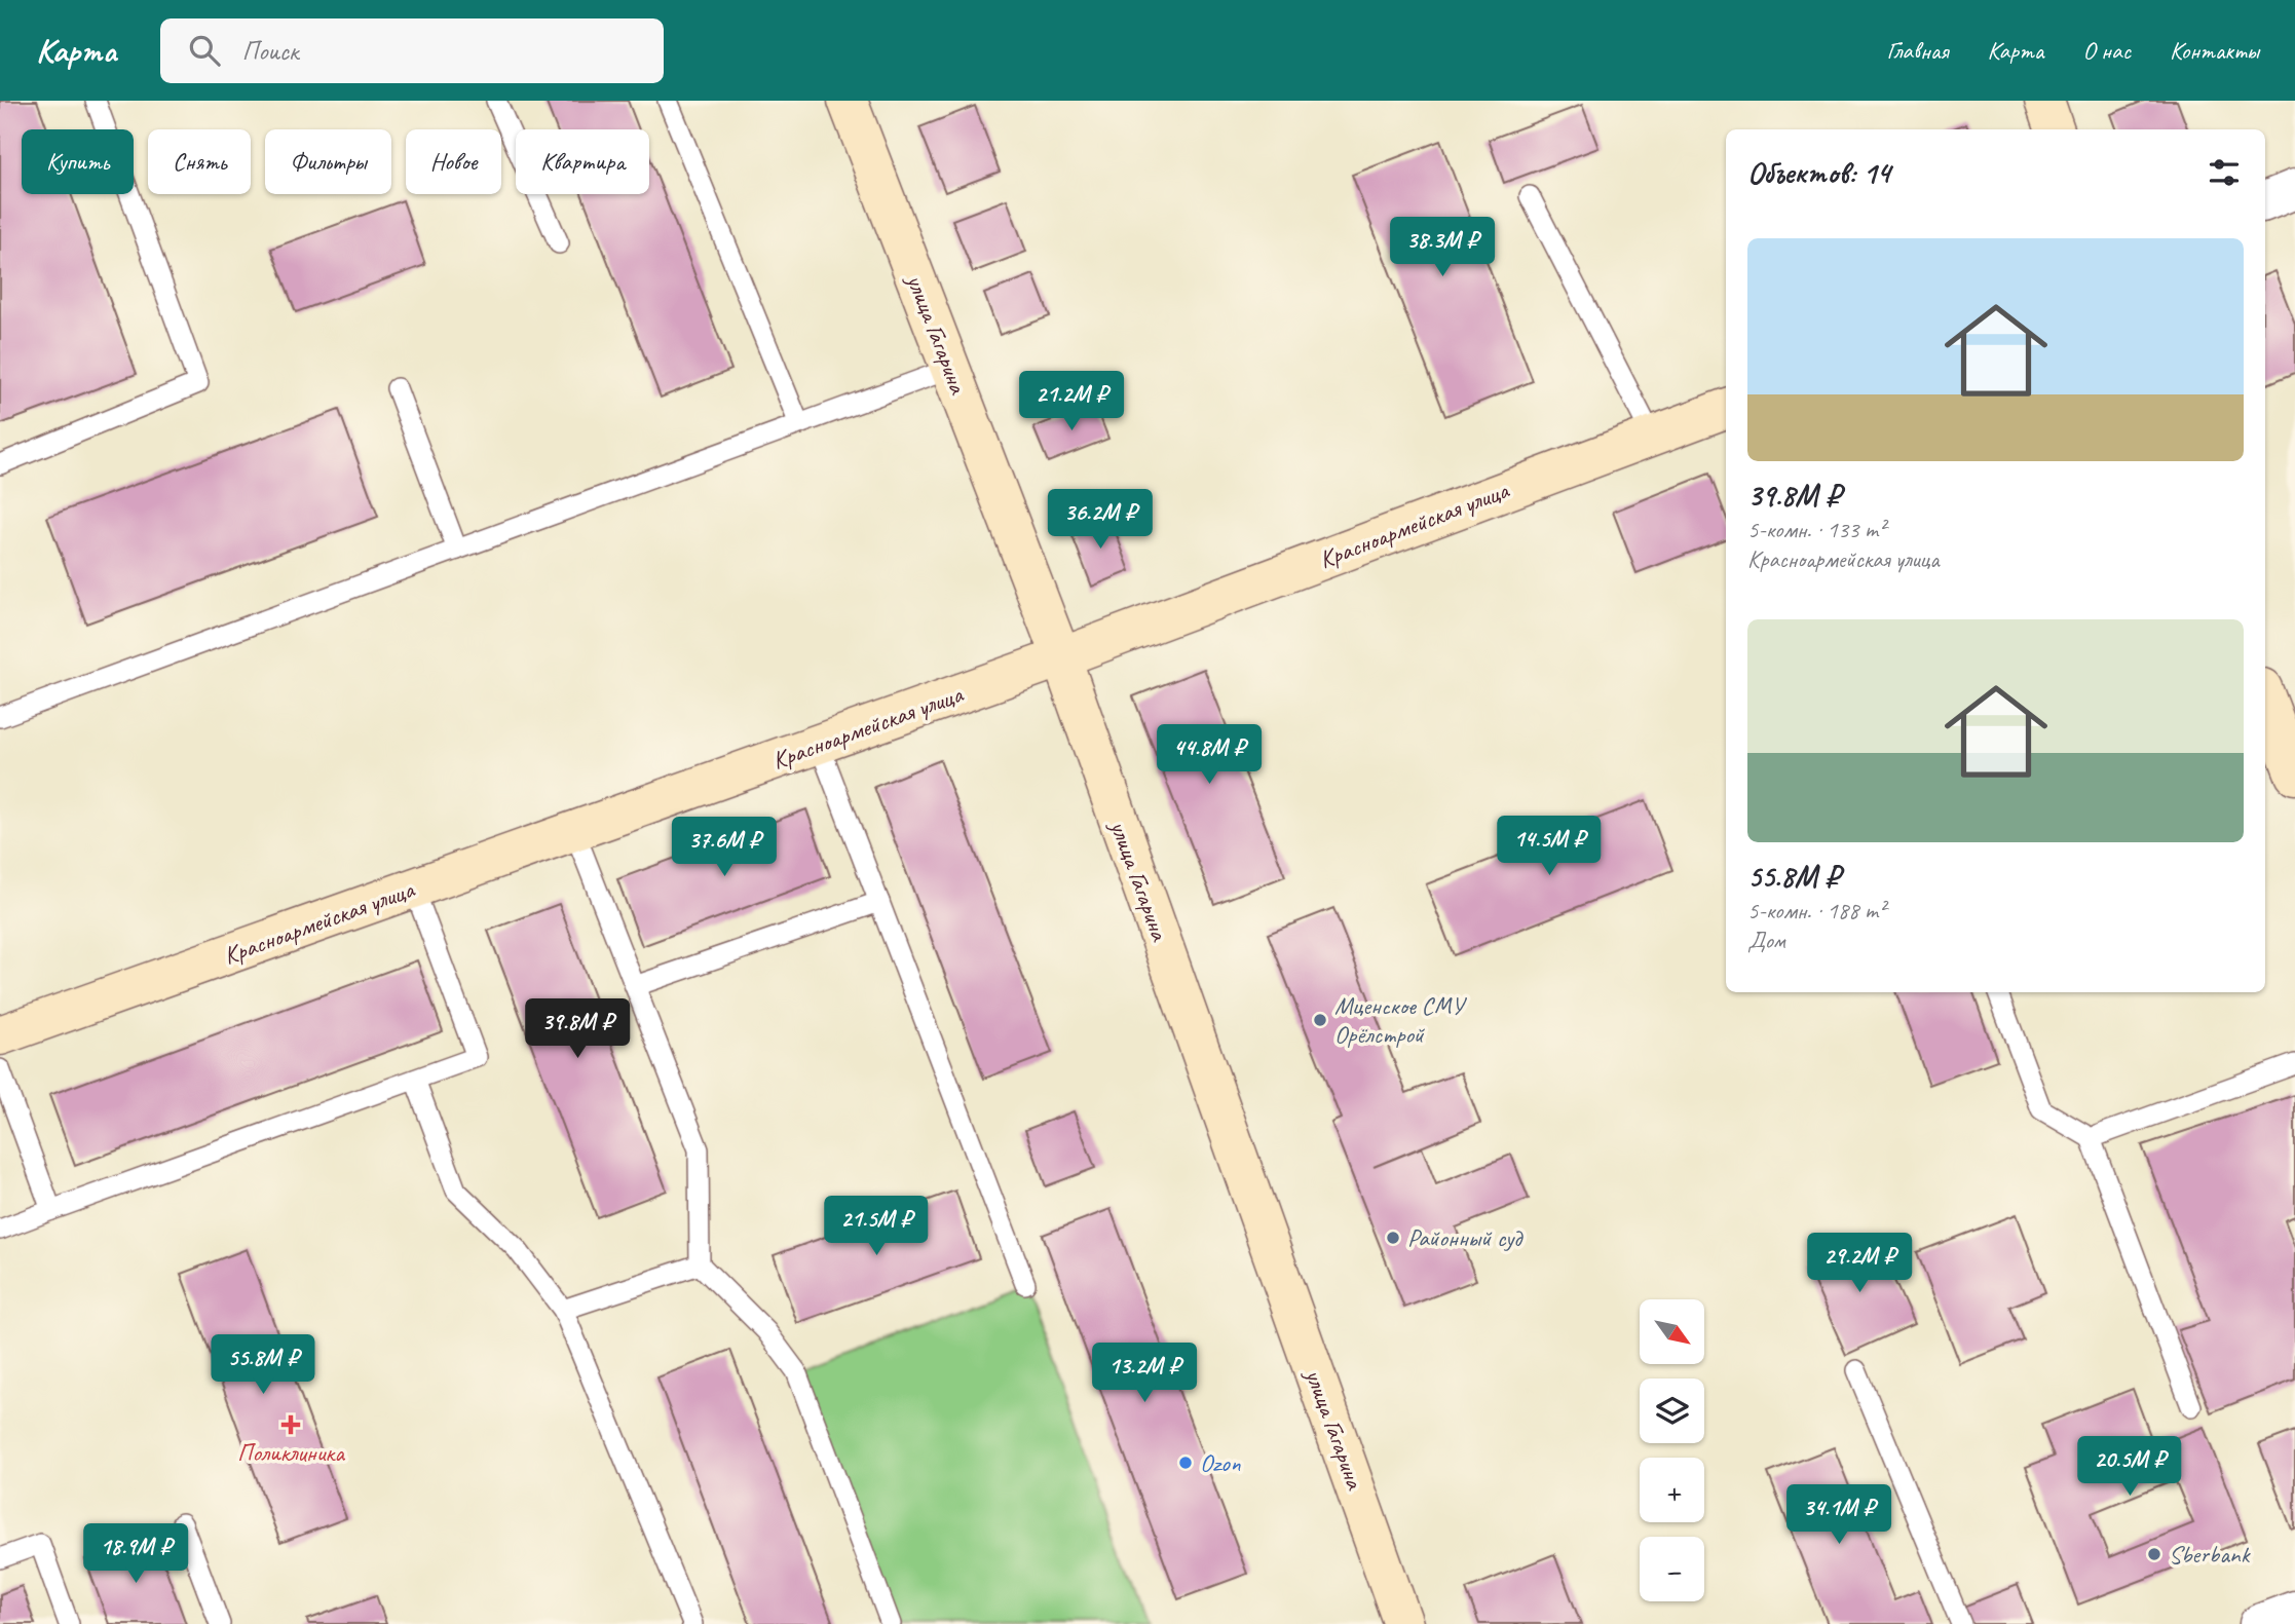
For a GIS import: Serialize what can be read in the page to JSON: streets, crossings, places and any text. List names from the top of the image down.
{
  "streets": {
    "street": ["улица Гагарина", "Красноармейская улица"]
  },
  "crossings": [
    ["улица Гагарина", "Красноармейская улица"]
  ],
  "places": {
    "other": [
      "Мценское СМУ Орёлстрой",
      "Районный суд",
      "Ozon",
      "Sberbank"
    ],
    "health": ["Поликлиника"]
  },
  "north": "bottom right",
  "page": {
    "header": "Карта",
    "search": "Поиск",
    "nav": [
      "Главная",
      "Карта",
      "О нас",
      "Контакты"
    ],
    "chip": [
      "Купить",
      "Снять",
      "Фильтры",
      "Новое",
      "Квартира"
    ],
    "heading": "Объектов: 14",
    "list": [
      {
        "name": "39.8M ₽",
        "note": "5-комн. · 133 m² · Красноармейская улица"
      },
      {
        "name": "55.8M ₽",
        "note": "5-комн. · 188 m² · Дом"
      }
    ],
    "price": [
      "38.3M ₽",
      "21.2M ₽",
      "36.2M ₽",
      "44.8M ₽",
      "14.5M ₽",
      "37.6M ₽",
      "39.8M ₽",
      "21.5M ₽",
      "29.2M ₽",
      "55.8M ₽",
      "13.2M ₽",
      "20.5M ₽",
      "34.1M ₽",
      "18.9M ₽"
    ],
    "map_buttons": ["+", "−"]
  }
}
